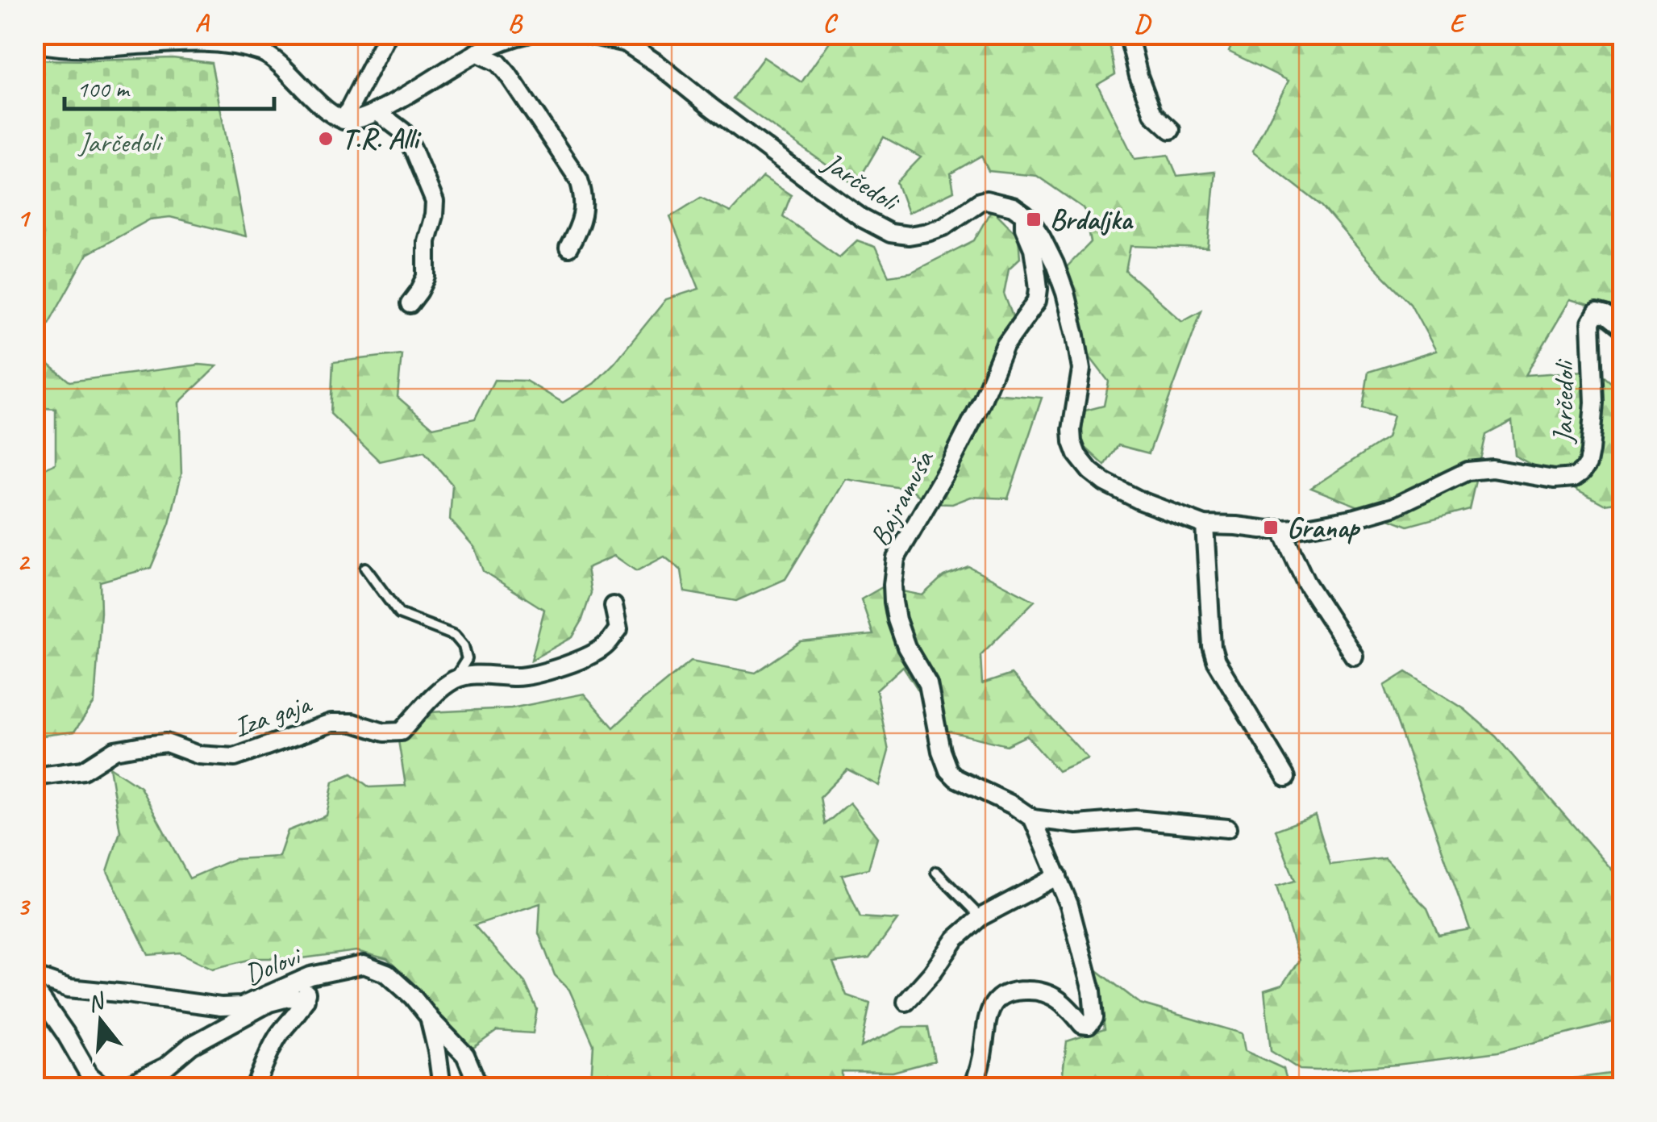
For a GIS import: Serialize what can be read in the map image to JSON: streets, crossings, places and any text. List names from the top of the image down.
{
  "streets": {
    "street": [
      "Jarčedoli",
      "Bajramuša",
      "Iza gaja",
      "Dolovi"
    ]
  },
  "crossings": [
    ["Jarčedoli", "Bajramuša"]
  ],
  "parks": ["Jarčedoli"],
  "places": {
    "other": ["T.R. Alli"],
    "transit": ["Brdaljka", "Granap"]
  },
  "scale_bar": "100 m",
  "north": "top",
  "grid": {
    "columns": [
      "A",
      "B",
      "C",
      "D",
      "E"
    ],
    "rows": ["1", "2", "3"]
  }
}
